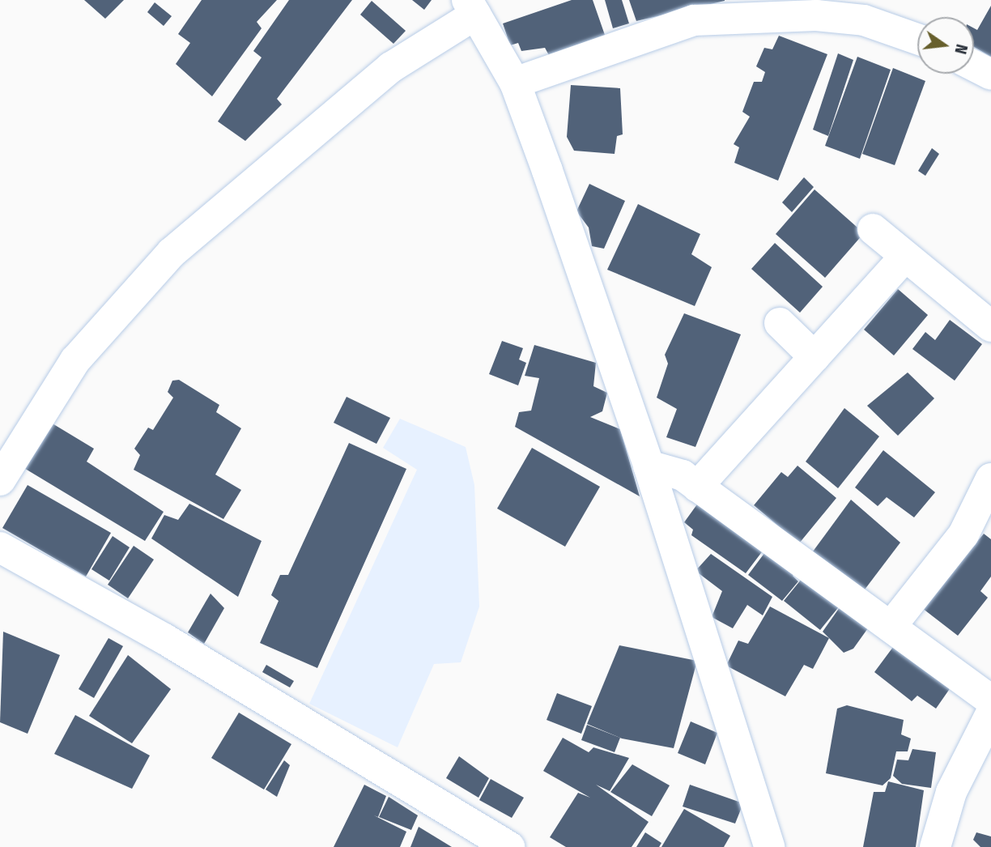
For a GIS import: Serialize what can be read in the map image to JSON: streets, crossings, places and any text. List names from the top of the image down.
{
  "north": "right"
}
